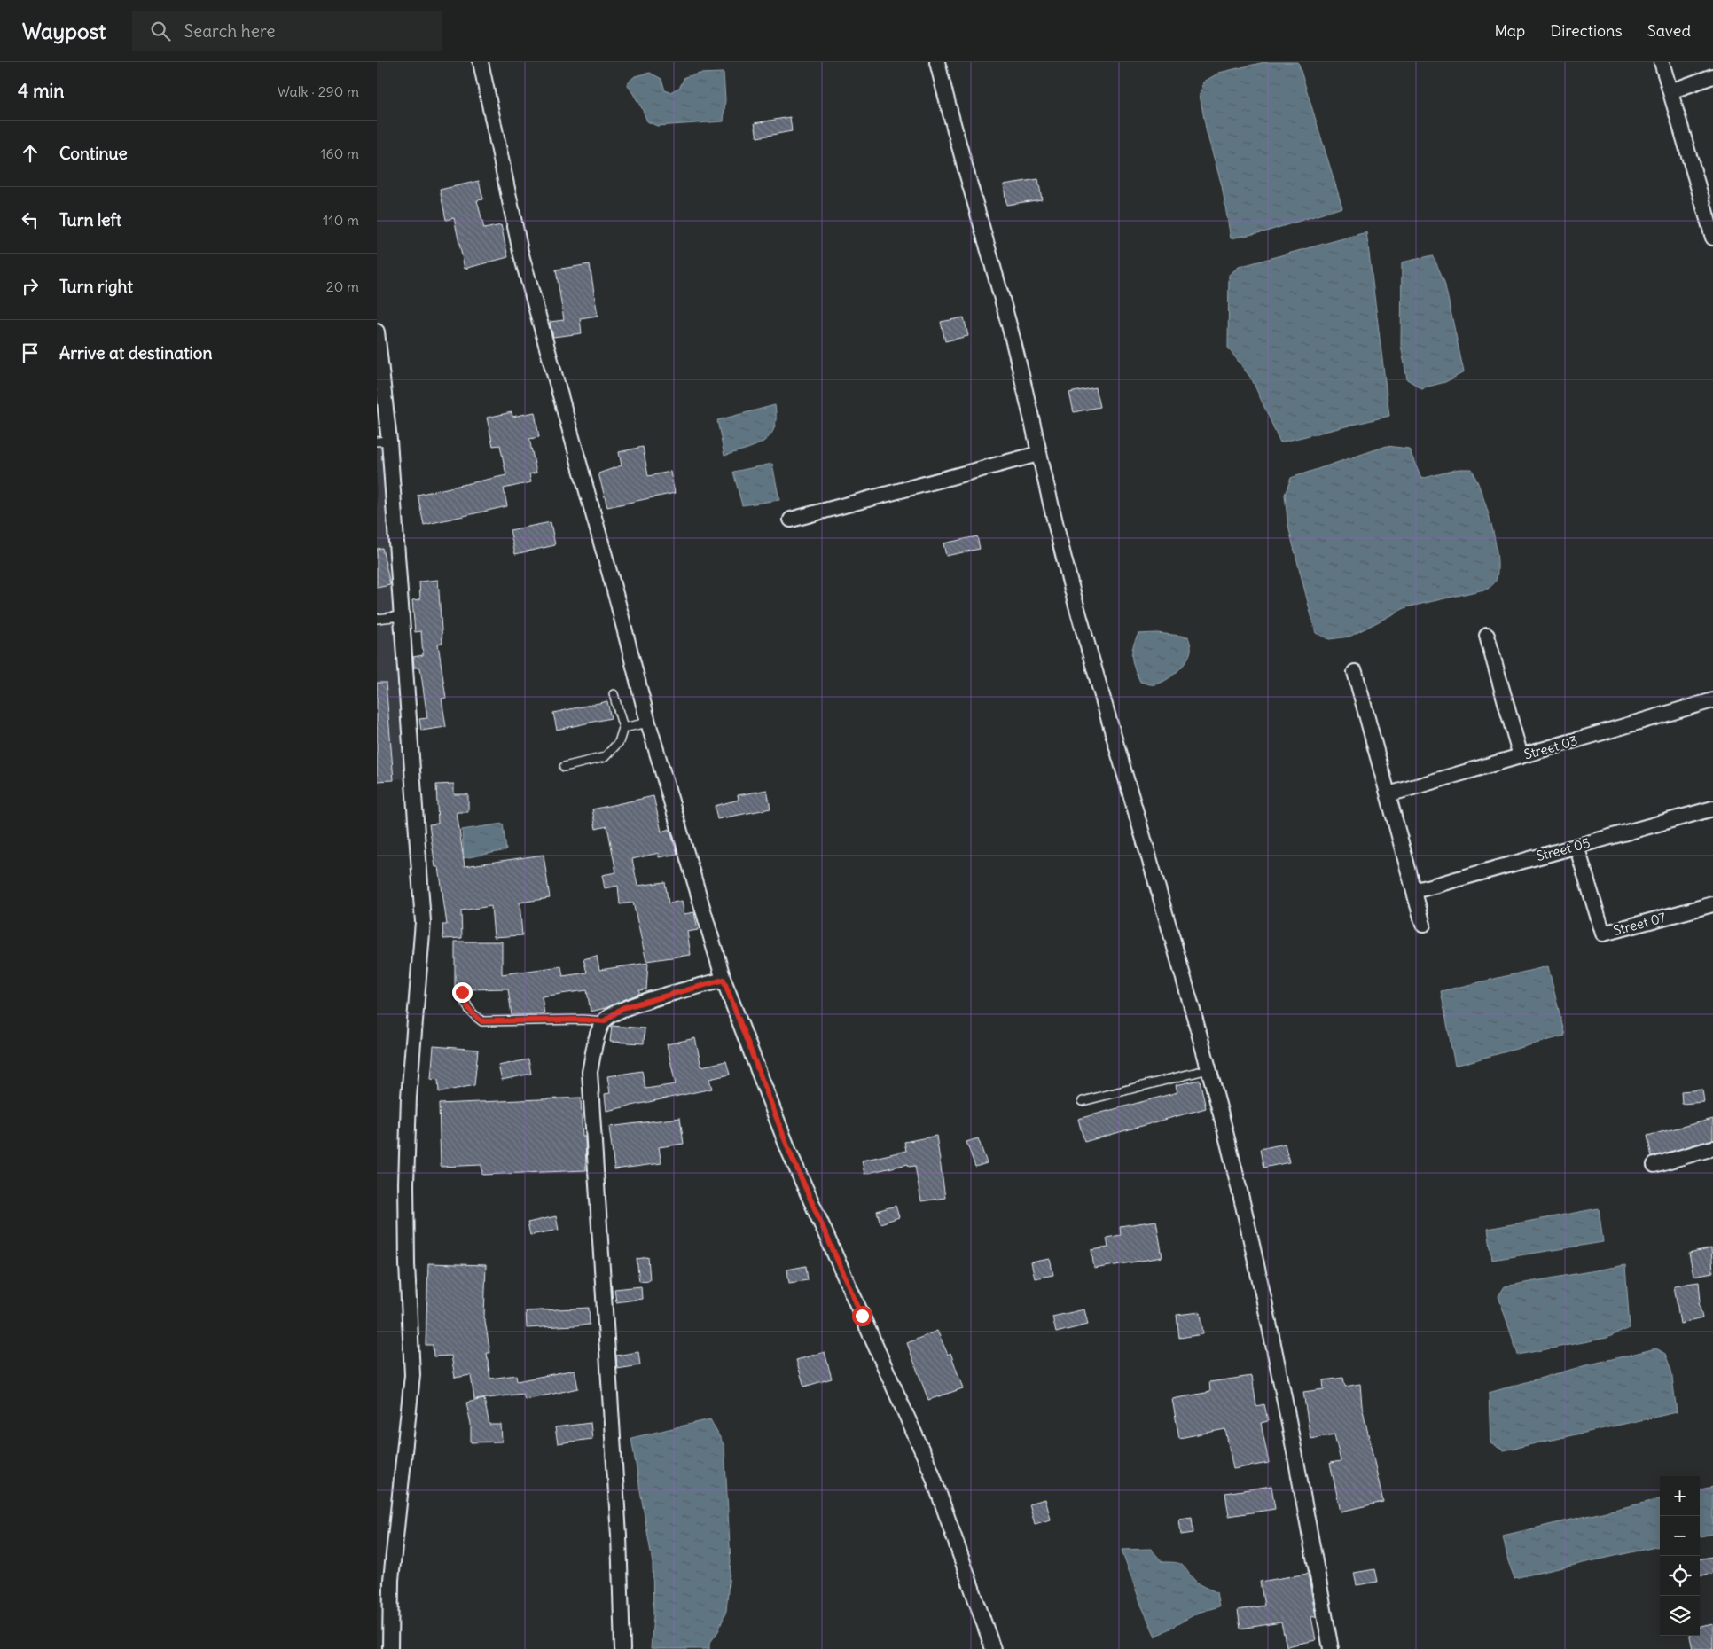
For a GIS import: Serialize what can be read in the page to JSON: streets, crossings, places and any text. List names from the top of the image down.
{
  "streets": {
    "street": ["Street 03", "Street 05", "Street 07"]
  },
  "crossings": [
    ["Street 05", "Street 07"]
  ],
  "page": {
    "header": "Waypost",
    "search": "Search here",
    "nav": ["Map", "Directions", "Saved"],
    "heading": ["4 min", "Walk · 290 m"],
    "list": [
      ["Continue", "160 m"],
      ["Turn left", "110 m"],
      ["Turn right", "20 m"],
      "Arrive at destination"
    ],
    "map_buttons": ["+", "−"]
  }
}
